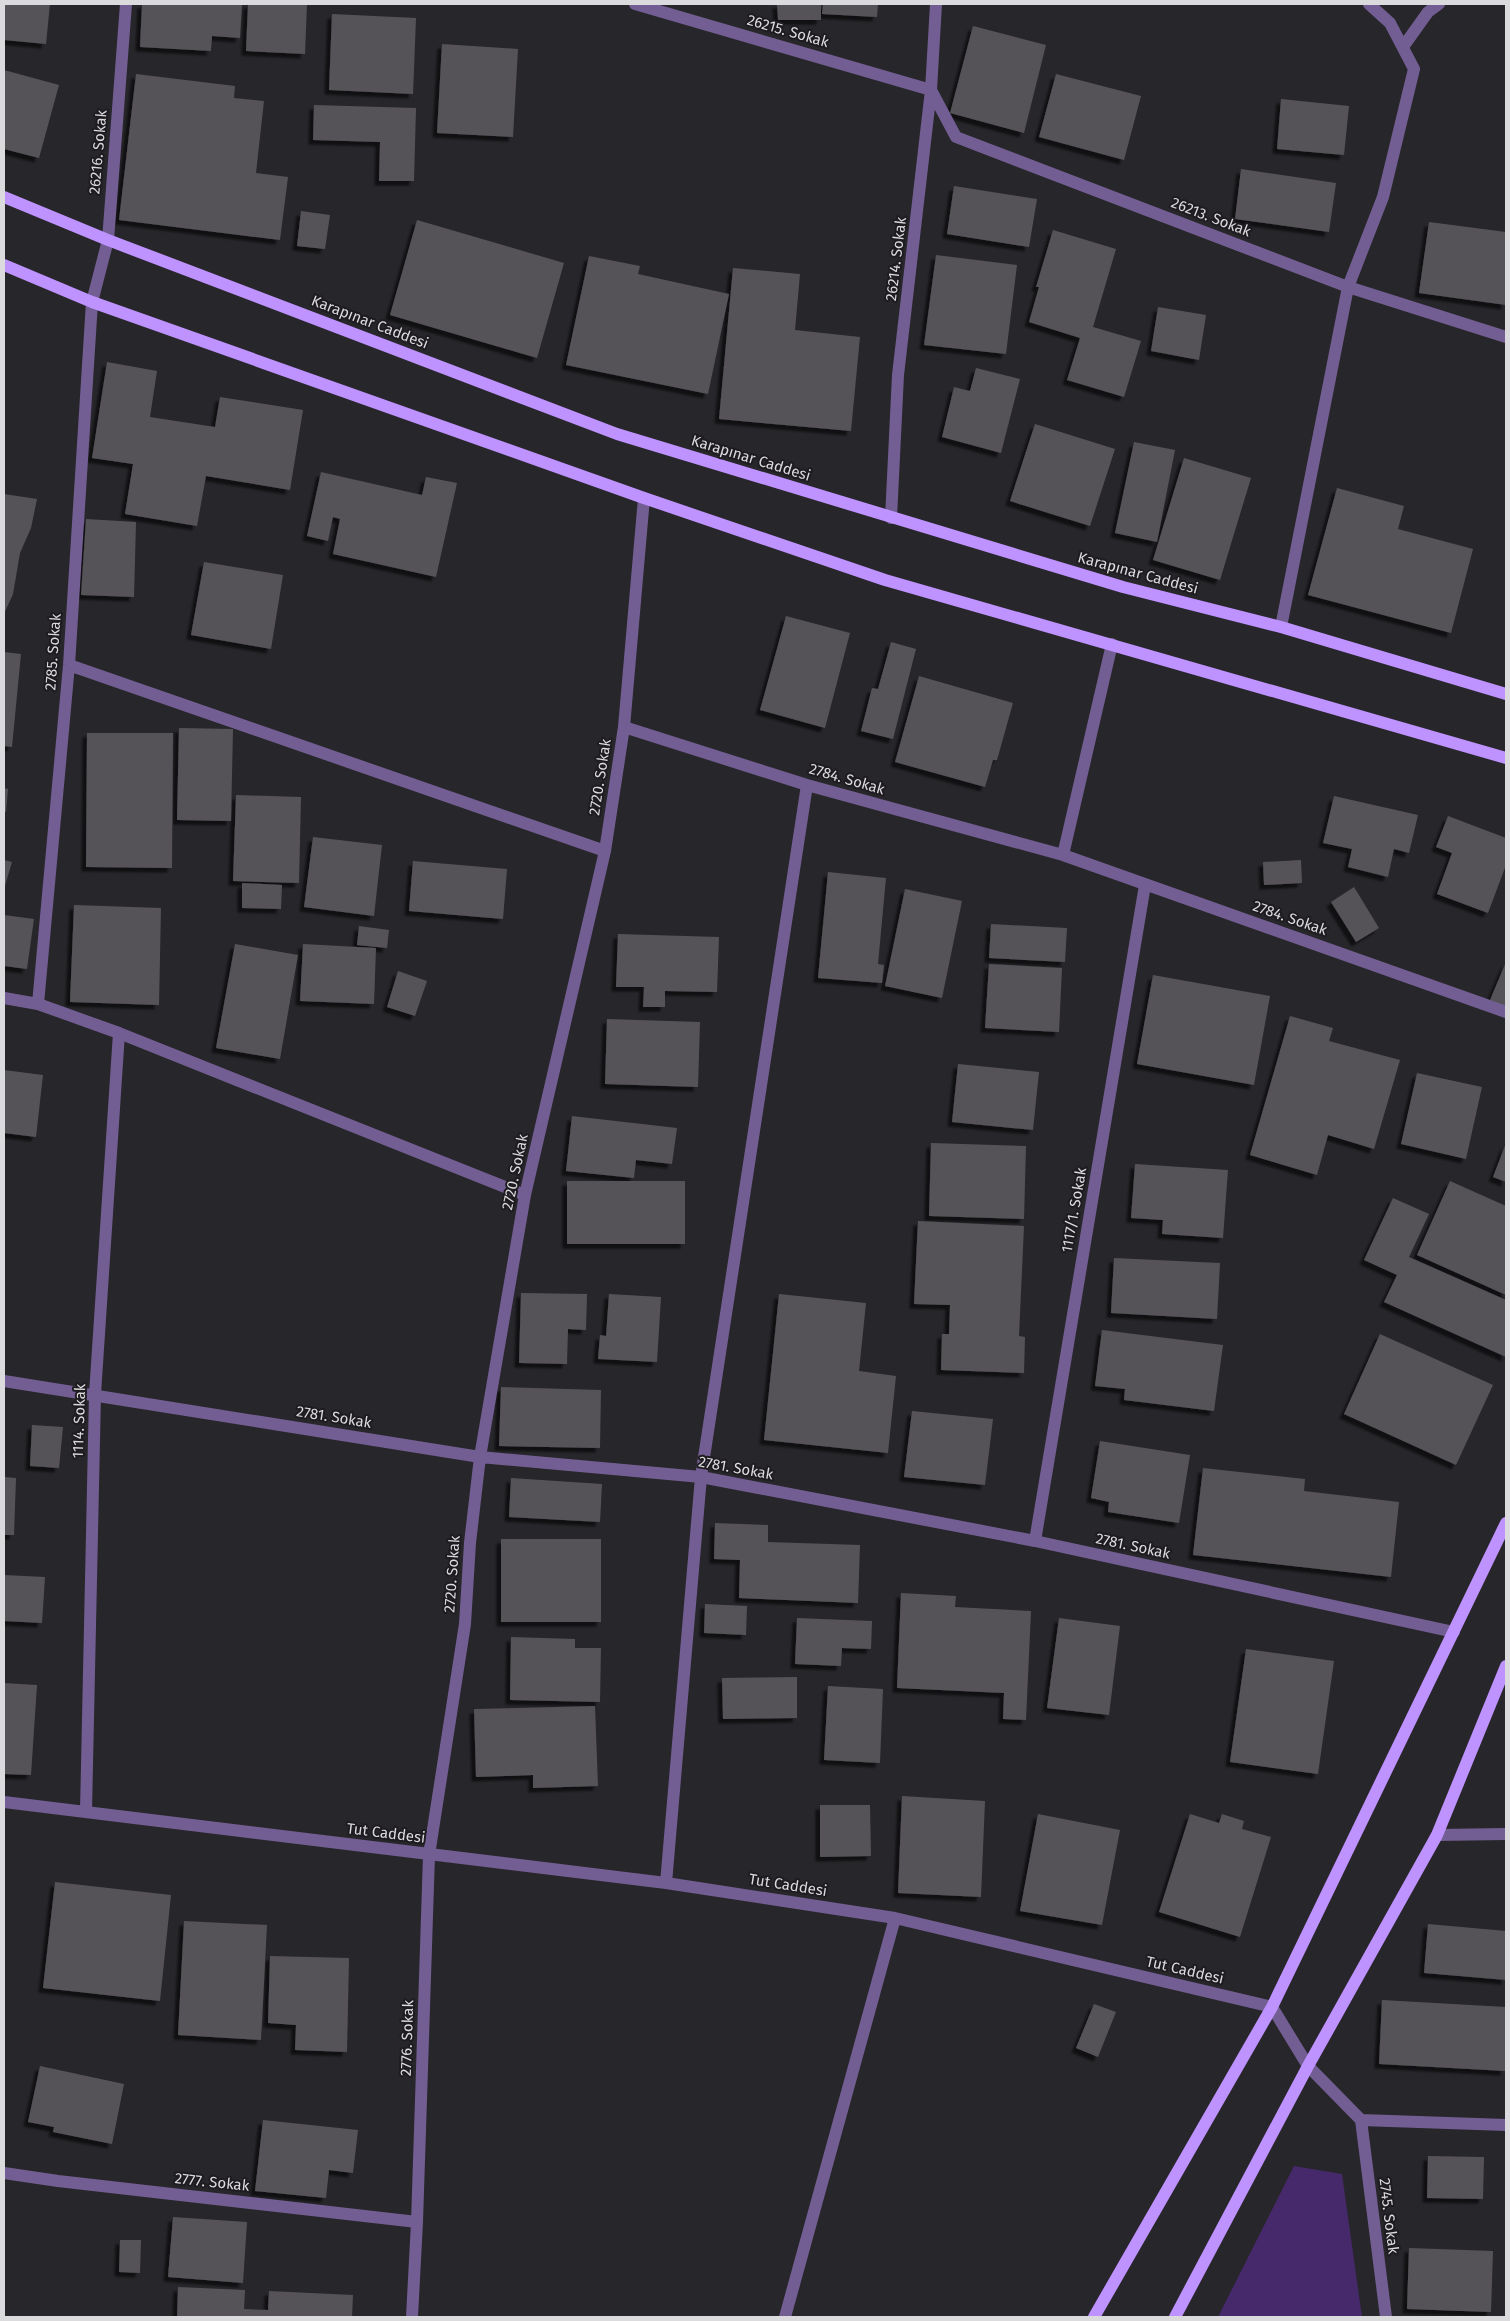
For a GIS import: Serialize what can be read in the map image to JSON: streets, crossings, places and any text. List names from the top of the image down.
{
  "streets": {
    "main road": ["Karapınar Caddesi"],
    "street": [
      "26215. Sokak",
      "26216. Sokak",
      "26213. Sokak",
      "26214. Sokak",
      "2785. Sokak",
      "2720. Sokak",
      "2784. Sokak",
      "1117/1. Sokak",
      "2781. Sokak",
      "1114. Sokak",
      "Tut Caddesi",
      "2776. Sokak",
      "2777. Sokak",
      "2745. Sokak"
    ]
  },
  "crossings": [
    ["26215. Sokak", "26213. Sokak"],
    ["26215. Sokak", "26214. Sokak"],
    ["26216. Sokak", "Karapınar Caddesi"],
    ["26216. Sokak", "2785. Sokak"],
    ["26213. Sokak", "26214. Sokak"],
    ["26214. Sokak", "Karapınar Caddesi"],
    ["2720. Sokak", "2784. Sokak"],
    ["2720. Sokak", "2781. Sokak"],
    ["2720. Sokak", "Tut Caddesi"],
    ["2720. Sokak", "2776. Sokak"],
    ["2784. Sokak", "1117/1. Sokak"],
    ["1117/1. Sokak", "2781. Sokak"],
    ["2781. Sokak", "1114. Sokak"],
    ["1114. Sokak", "Tut Caddesi"],
    ["Tut Caddesi", "2776. Sokak"],
    ["2776. Sokak", "2777. Sokak"]
  ]
}
